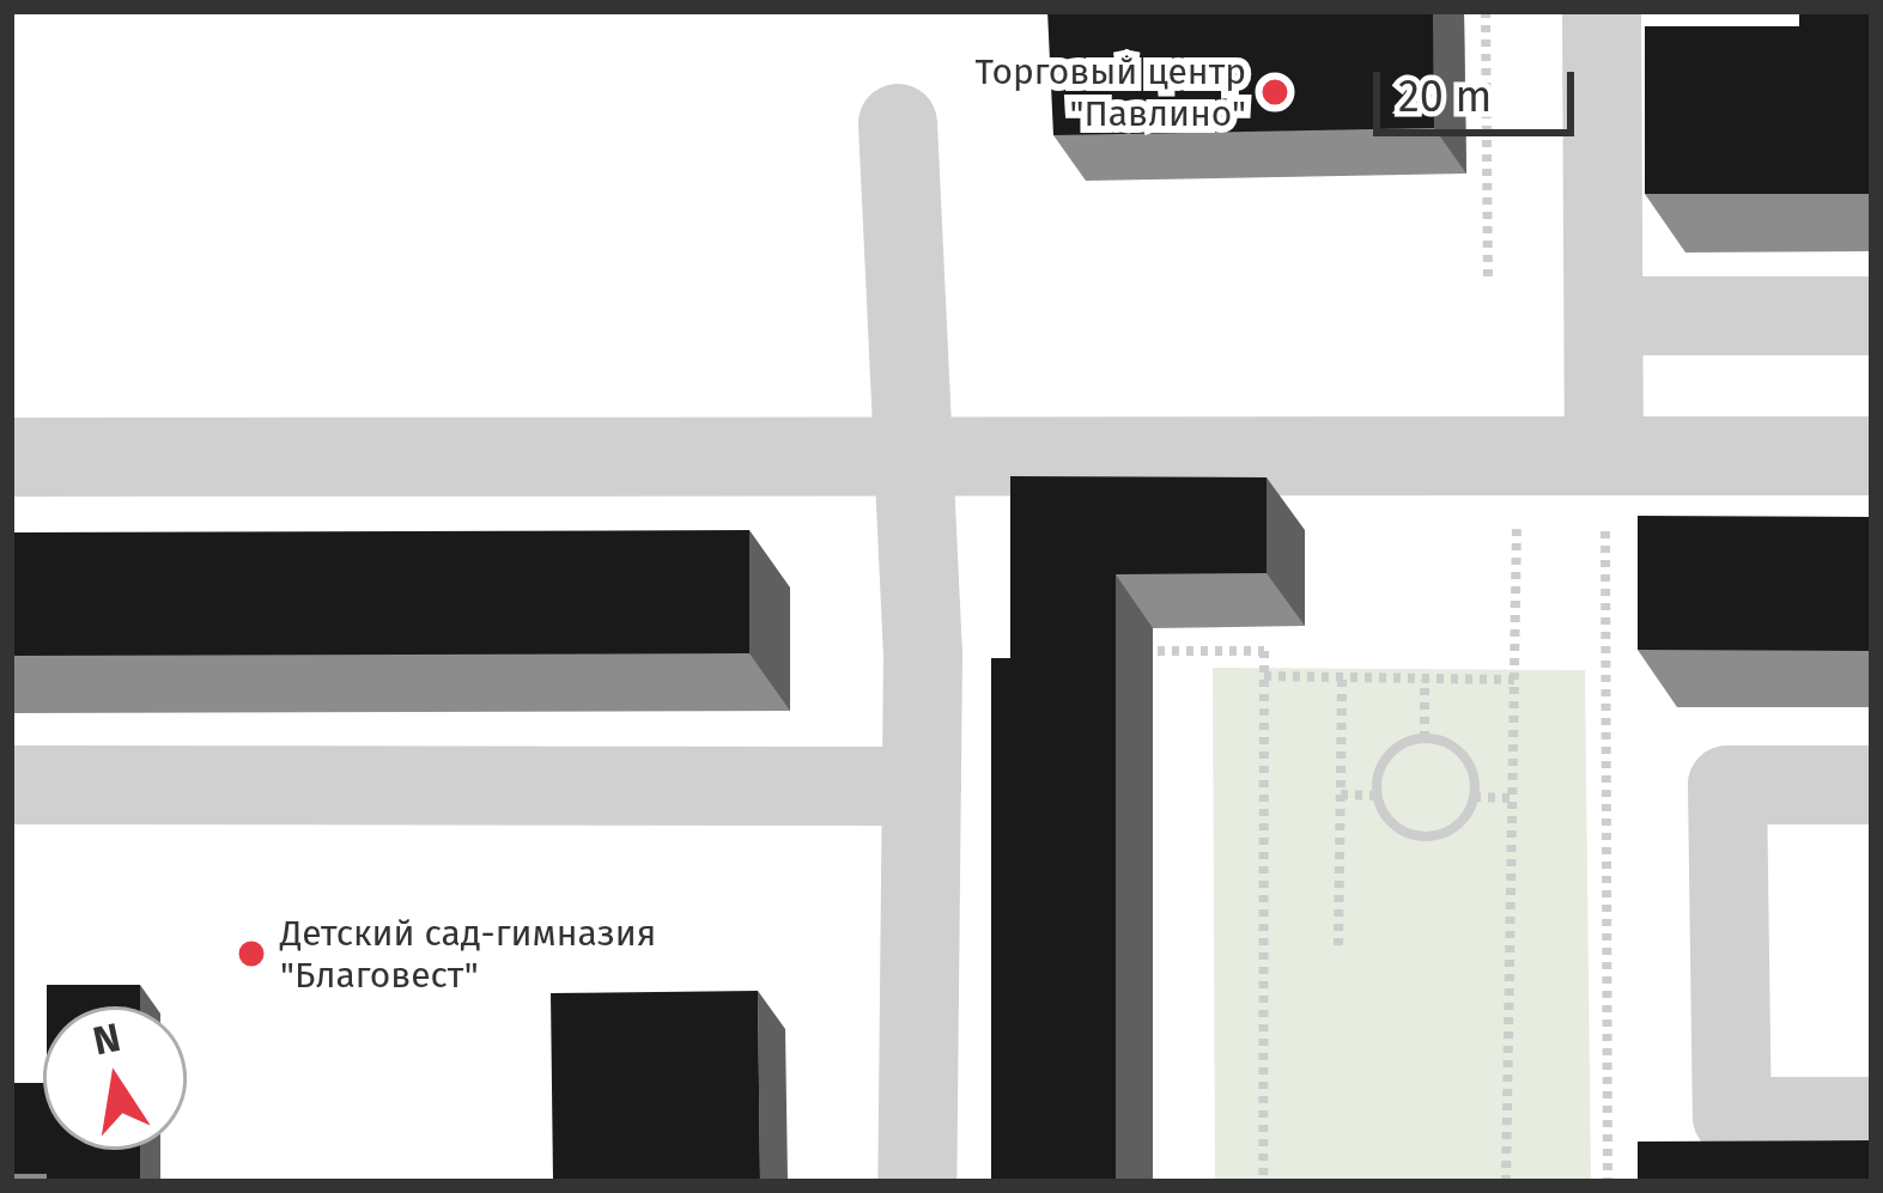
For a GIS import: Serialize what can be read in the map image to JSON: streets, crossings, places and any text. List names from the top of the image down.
{
  "places": ["Торговый центр \"Павлино\"", "Детский сад-гимназия \"Благовест\""],
  "scale_bar": "20 m",
  "north": "top"
}
